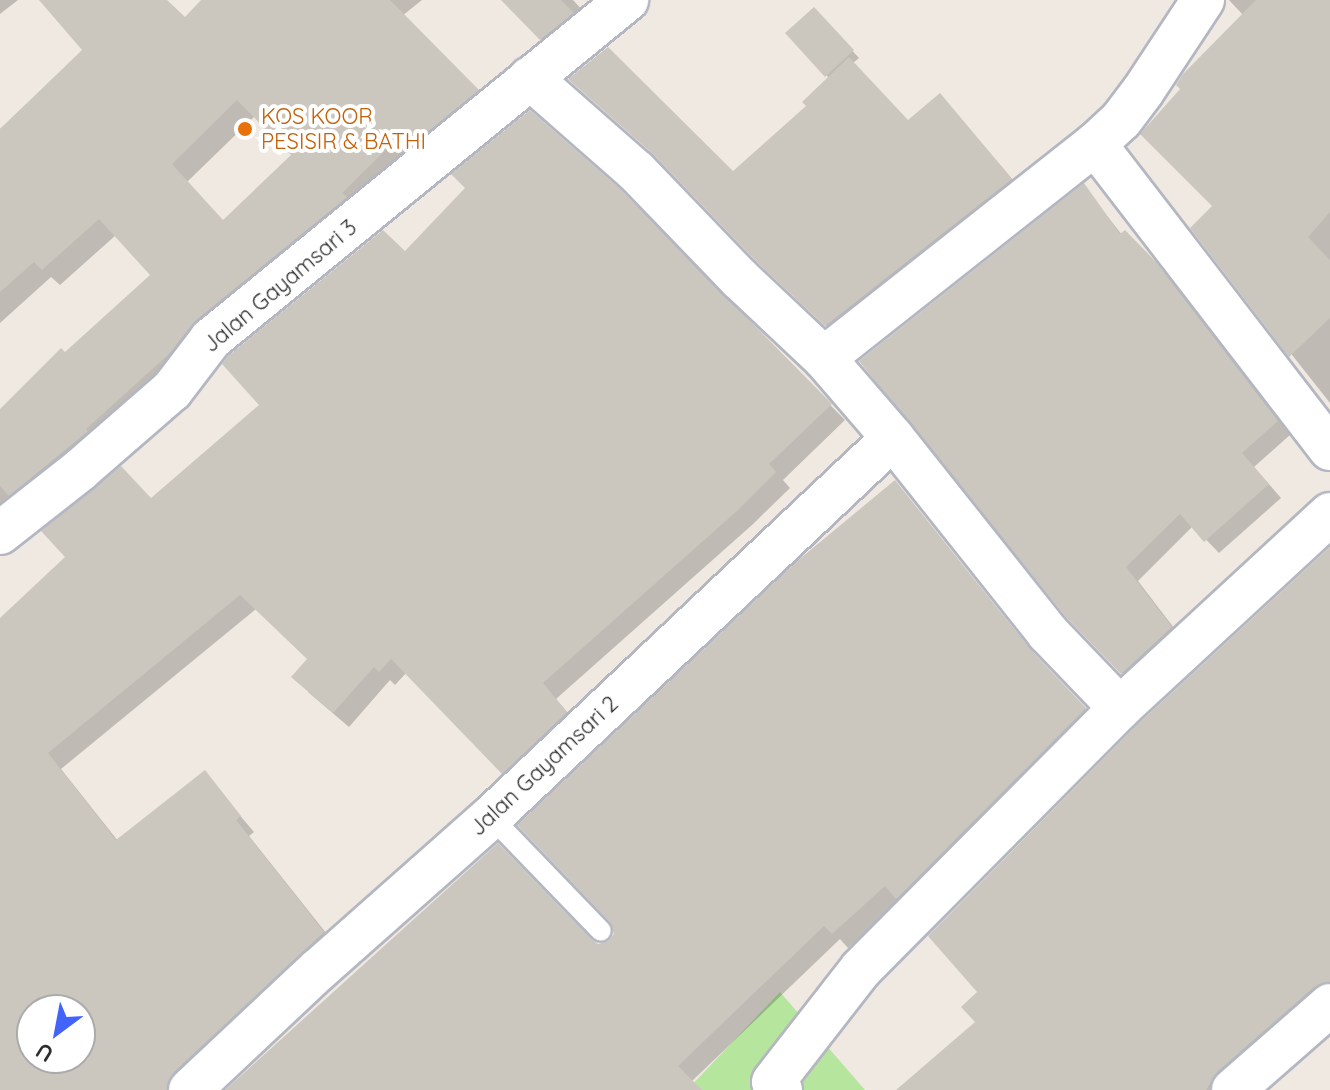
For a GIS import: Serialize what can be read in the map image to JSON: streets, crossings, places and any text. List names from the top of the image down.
{
  "streets": {
    "street": ["Jalan Gayamsari 3", "Jalan Gayamsari 2"]
  },
  "places": ["KOS KOOR PESISIR & BATHI"],
  "north": "bottom left"
}
